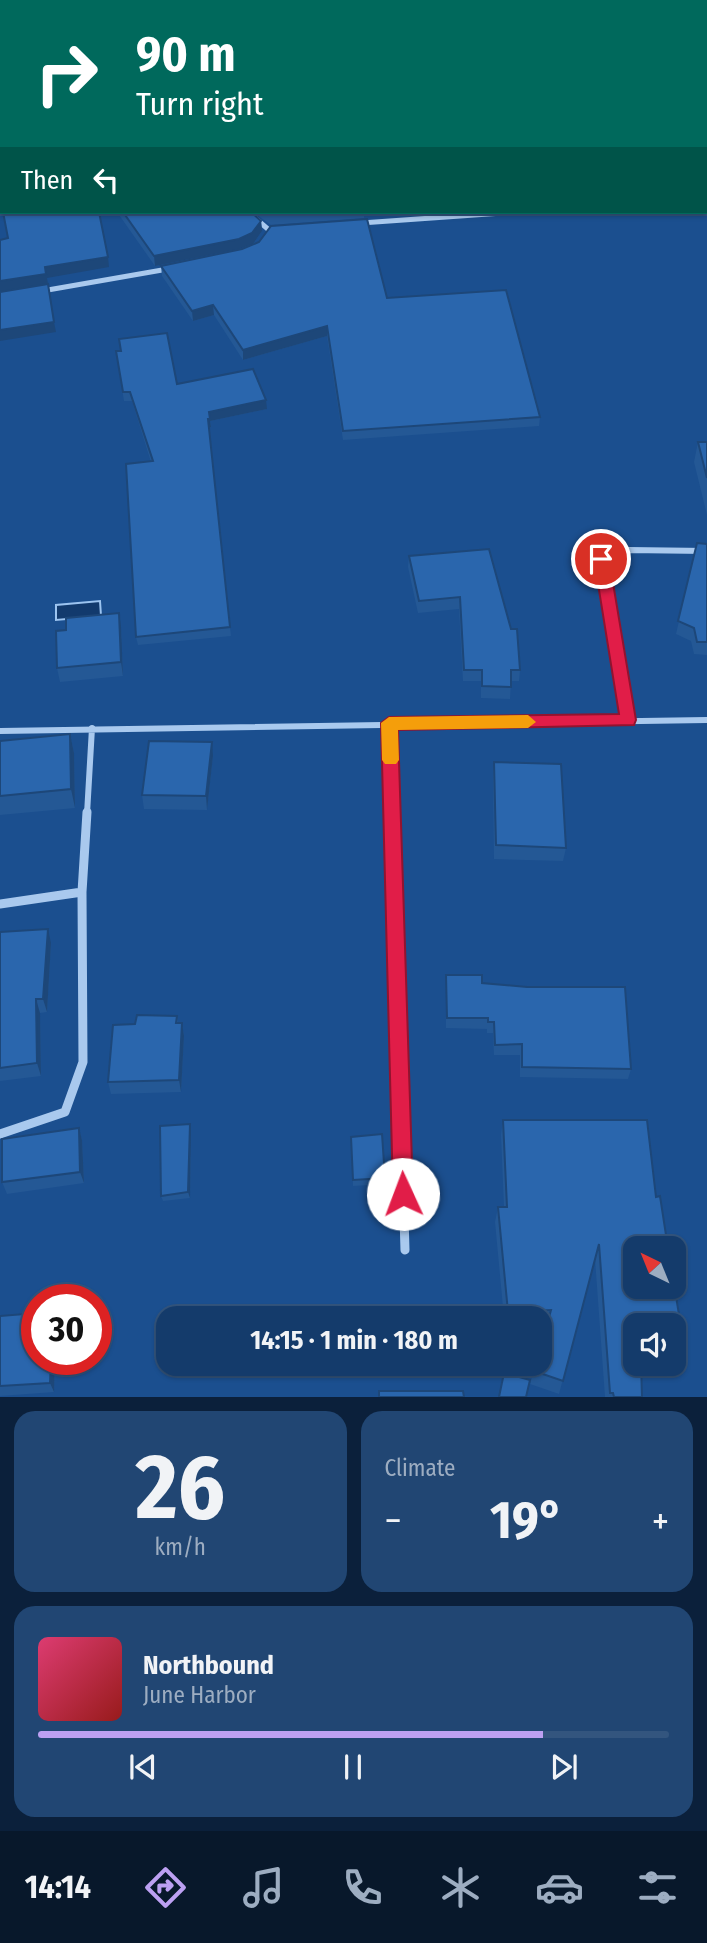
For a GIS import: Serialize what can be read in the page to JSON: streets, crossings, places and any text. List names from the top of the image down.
{
  "north": "top left",
  "page": {
    "turn": ["90 m", "Turn right"],
    "then": "Then",
    "limit": "30",
    "trip": "14:15 · 1 min · 180 m",
    "tile": [
      ["26", "km/h"],
      "Climate"
    ],
    "heat": ["−", "19°", "+"],
    "song": ["Northbound", "June Harbor"],
    "tabs": "14:14"
  }
}
